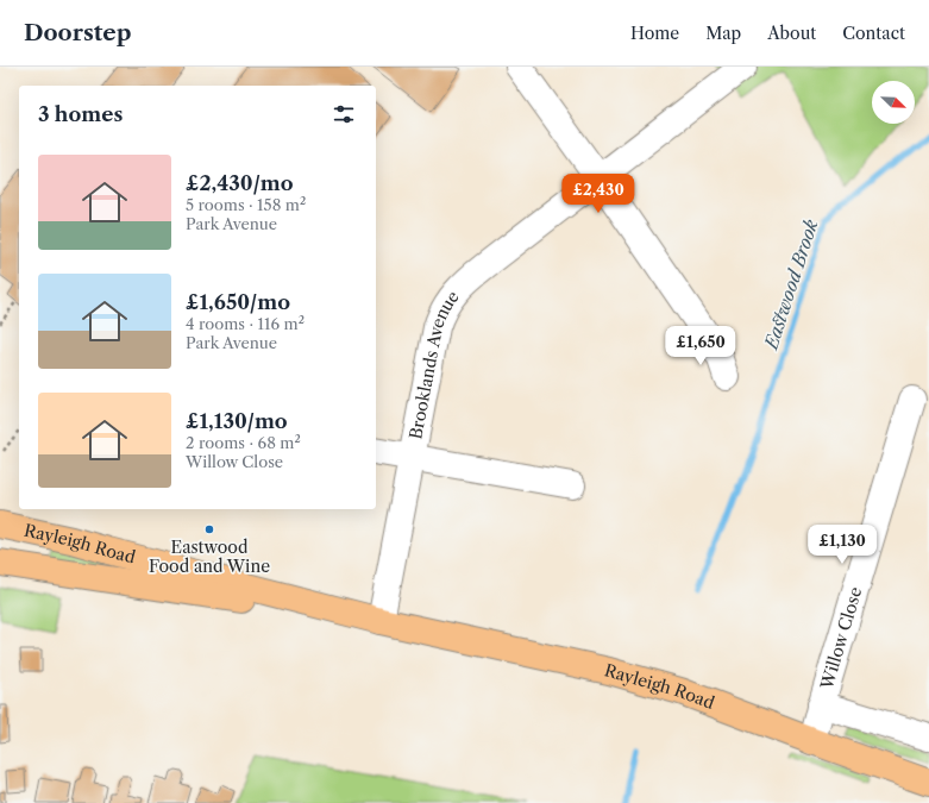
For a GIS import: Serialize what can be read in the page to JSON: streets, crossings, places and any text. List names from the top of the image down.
{
  "streets": {
    "main road": ["Rayleigh Road"],
    "street": ["Brooklands Avenue", "Willow Close"]
  },
  "crossings": [
    ["Brooklands Avenue", "Rayleigh Road"],
    ["Rayleigh Road", "Willow Close"]
  ],
  "water": ["Eastwood Brook"],
  "places": ["Eastwood Food and Wine"],
  "north": "bottom right",
  "page": {
    "header": "Doorstep",
    "nav": [
      "Home",
      "Map",
      "About",
      "Contact"
    ],
    "heading": "3 homes",
    "list": [
      {
        "name": "£2,430/mo",
        "note": "5 rooms · 158 m² · Park Avenue"
      },
      {
        "name": "£1,650/mo",
        "note": "4 rooms · 116 m² · Park Avenue"
      },
      {
        "name": "£1,130/mo",
        "note": "2 rooms · 68 m² · Willow Close"
      }
    ],
    "price": ["£2,430", "£1,650", "£1,130"]
  }
}
